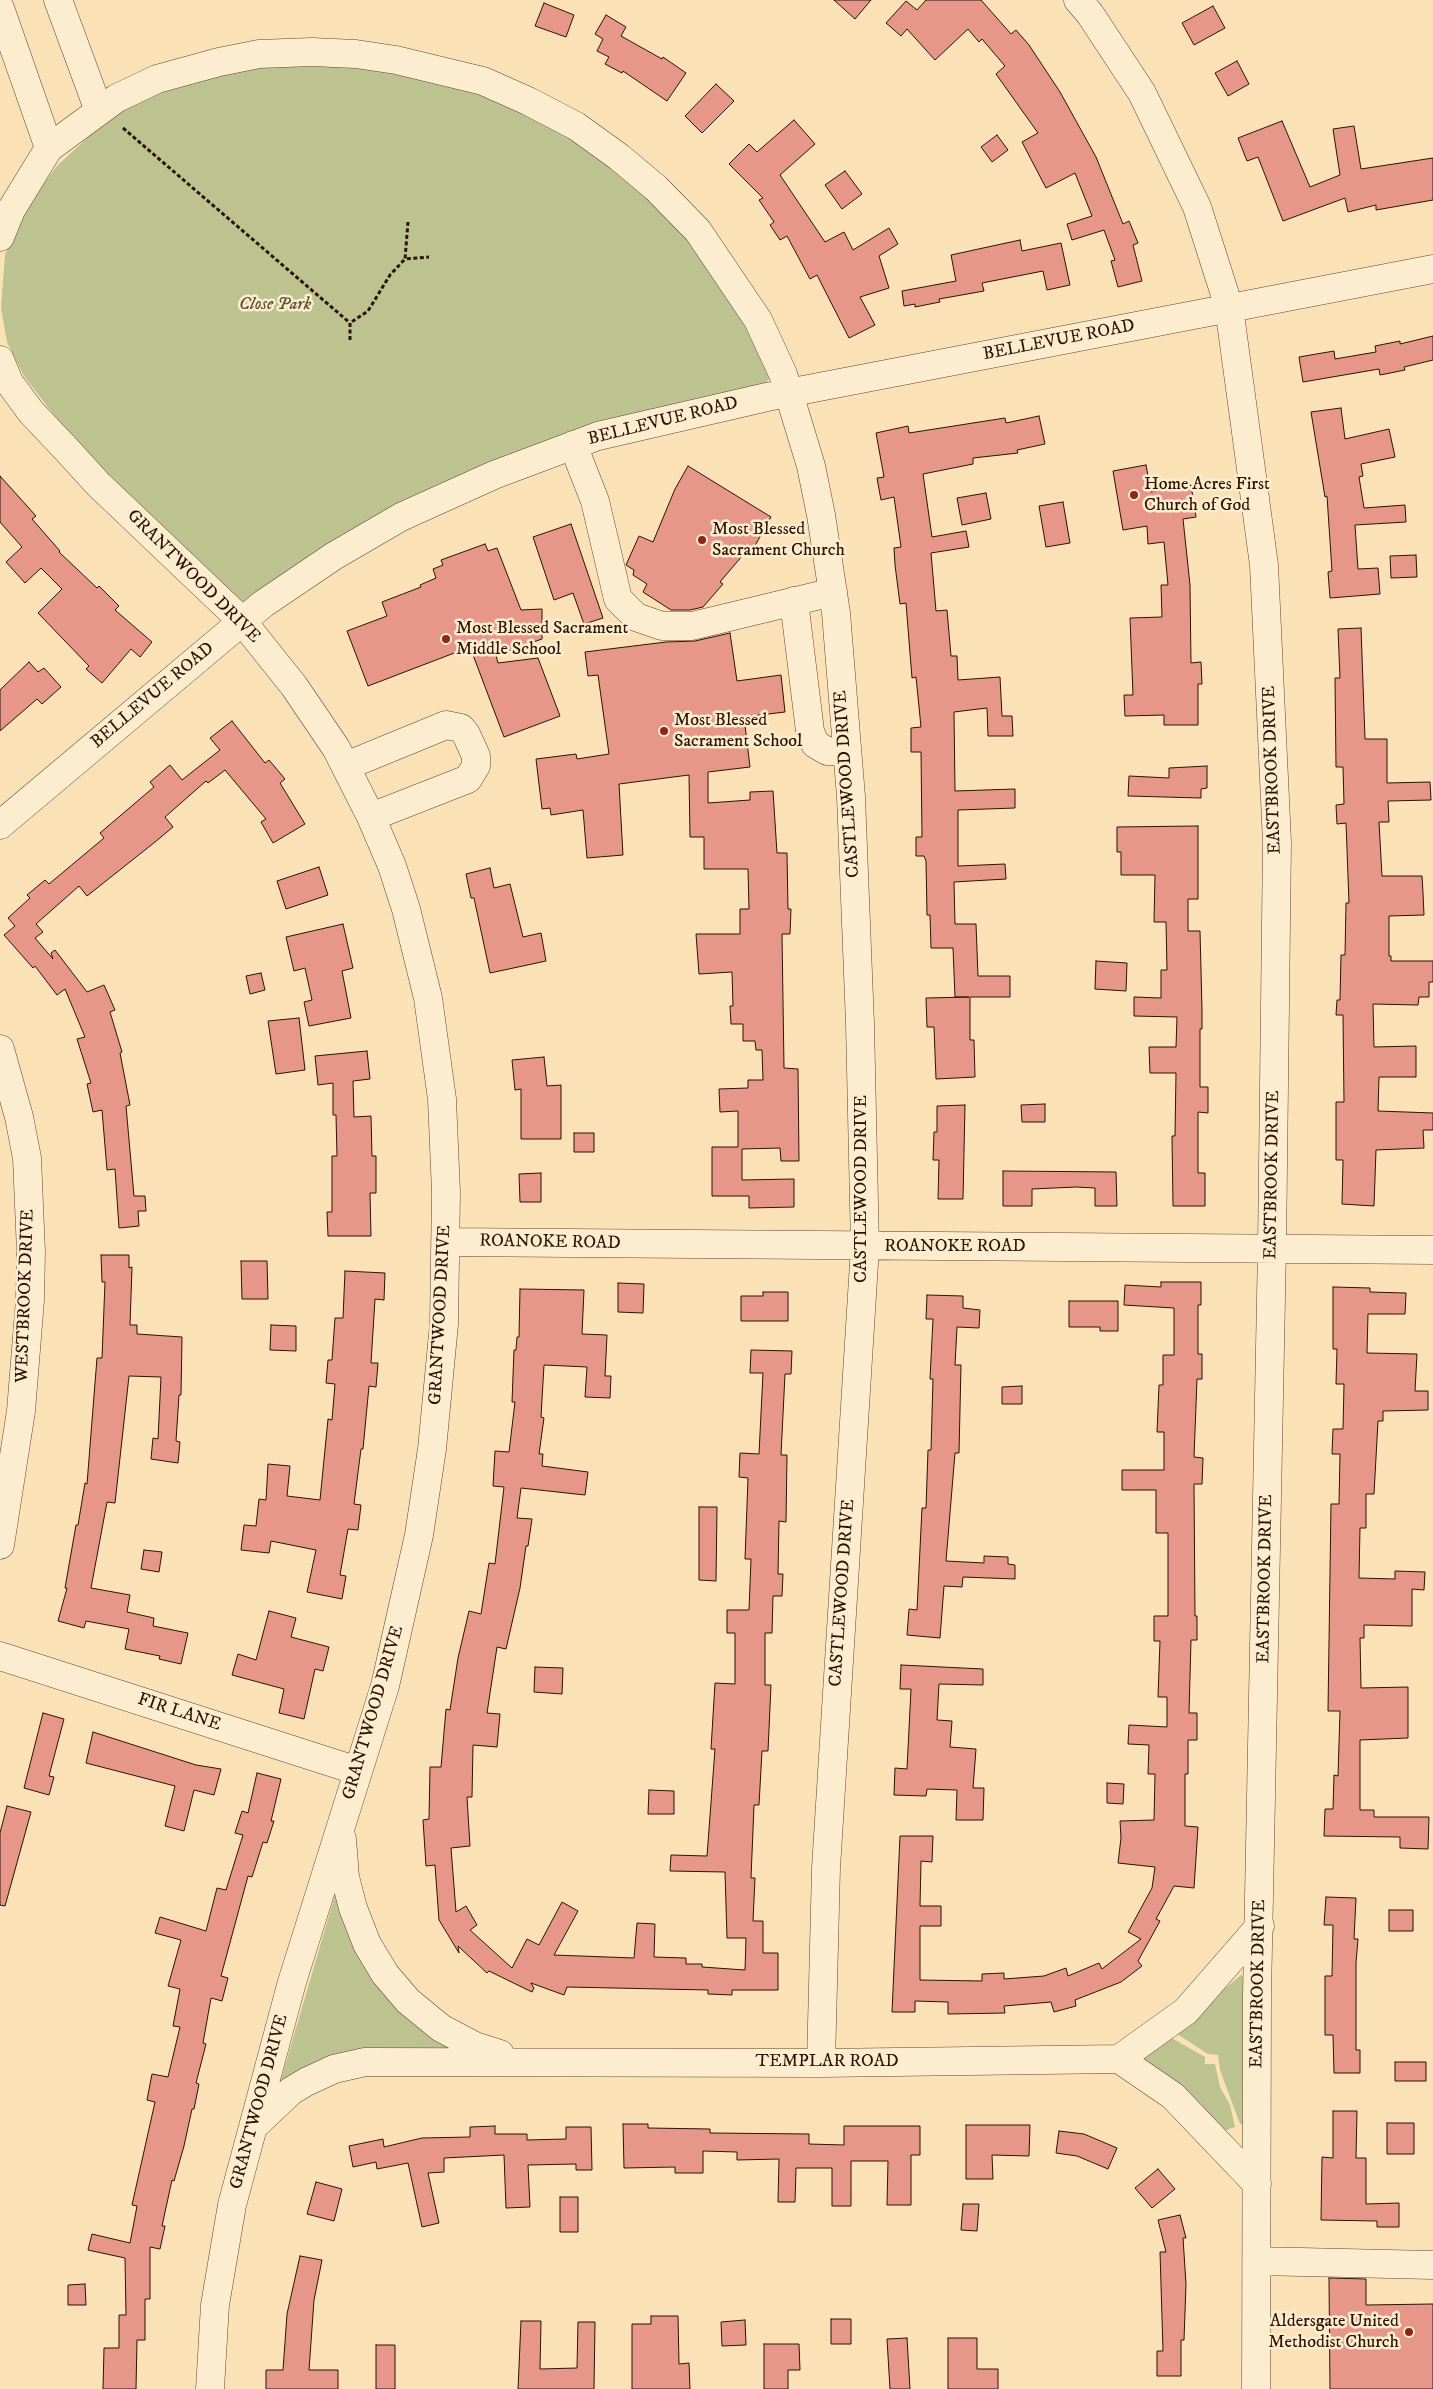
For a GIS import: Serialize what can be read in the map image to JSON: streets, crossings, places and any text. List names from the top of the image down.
{
  "streets": {
    "street": [
      "BELLEVUE ROAD",
      "GRANTWOOD DRIVE",
      "EASTBROOK DRIVE",
      "CASTLEWOOD DRIVE",
      "ROANOKE ROAD",
      "WESTBROOK DRIVE",
      "FIR LANE",
      "TEMPLAR ROAD"
    ]
  },
  "crossings": [
    ["BELLEVUE ROAD", "GRANTWOOD DRIVE"],
    ["BELLEVUE ROAD", "EASTBROOK DRIVE"],
    ["BELLEVUE ROAD", "CASTLEWOOD DRIVE"],
    ["GRANTWOOD DRIVE", "ROANOKE ROAD"],
    ["GRANTWOOD DRIVE", "FIR LANE"],
    ["GRANTWOOD DRIVE", "TEMPLAR ROAD"],
    ["EASTBROOK DRIVE", "ROANOKE ROAD"],
    ["CASTLEWOOD DRIVE", "ROANOKE ROAD"],
    ["CASTLEWOOD DRIVE", "TEMPLAR ROAD"]
  ],
  "parks": ["Close Park"],
  "places": [
    "Home Acres First Church of God",
    "Most Blessed Sacrament Church",
    "Most Blessed Sacrament Middle School",
    "Most Blessed Sacrament School",
    "Aldersgate United Methodist Church"
  ]
}
